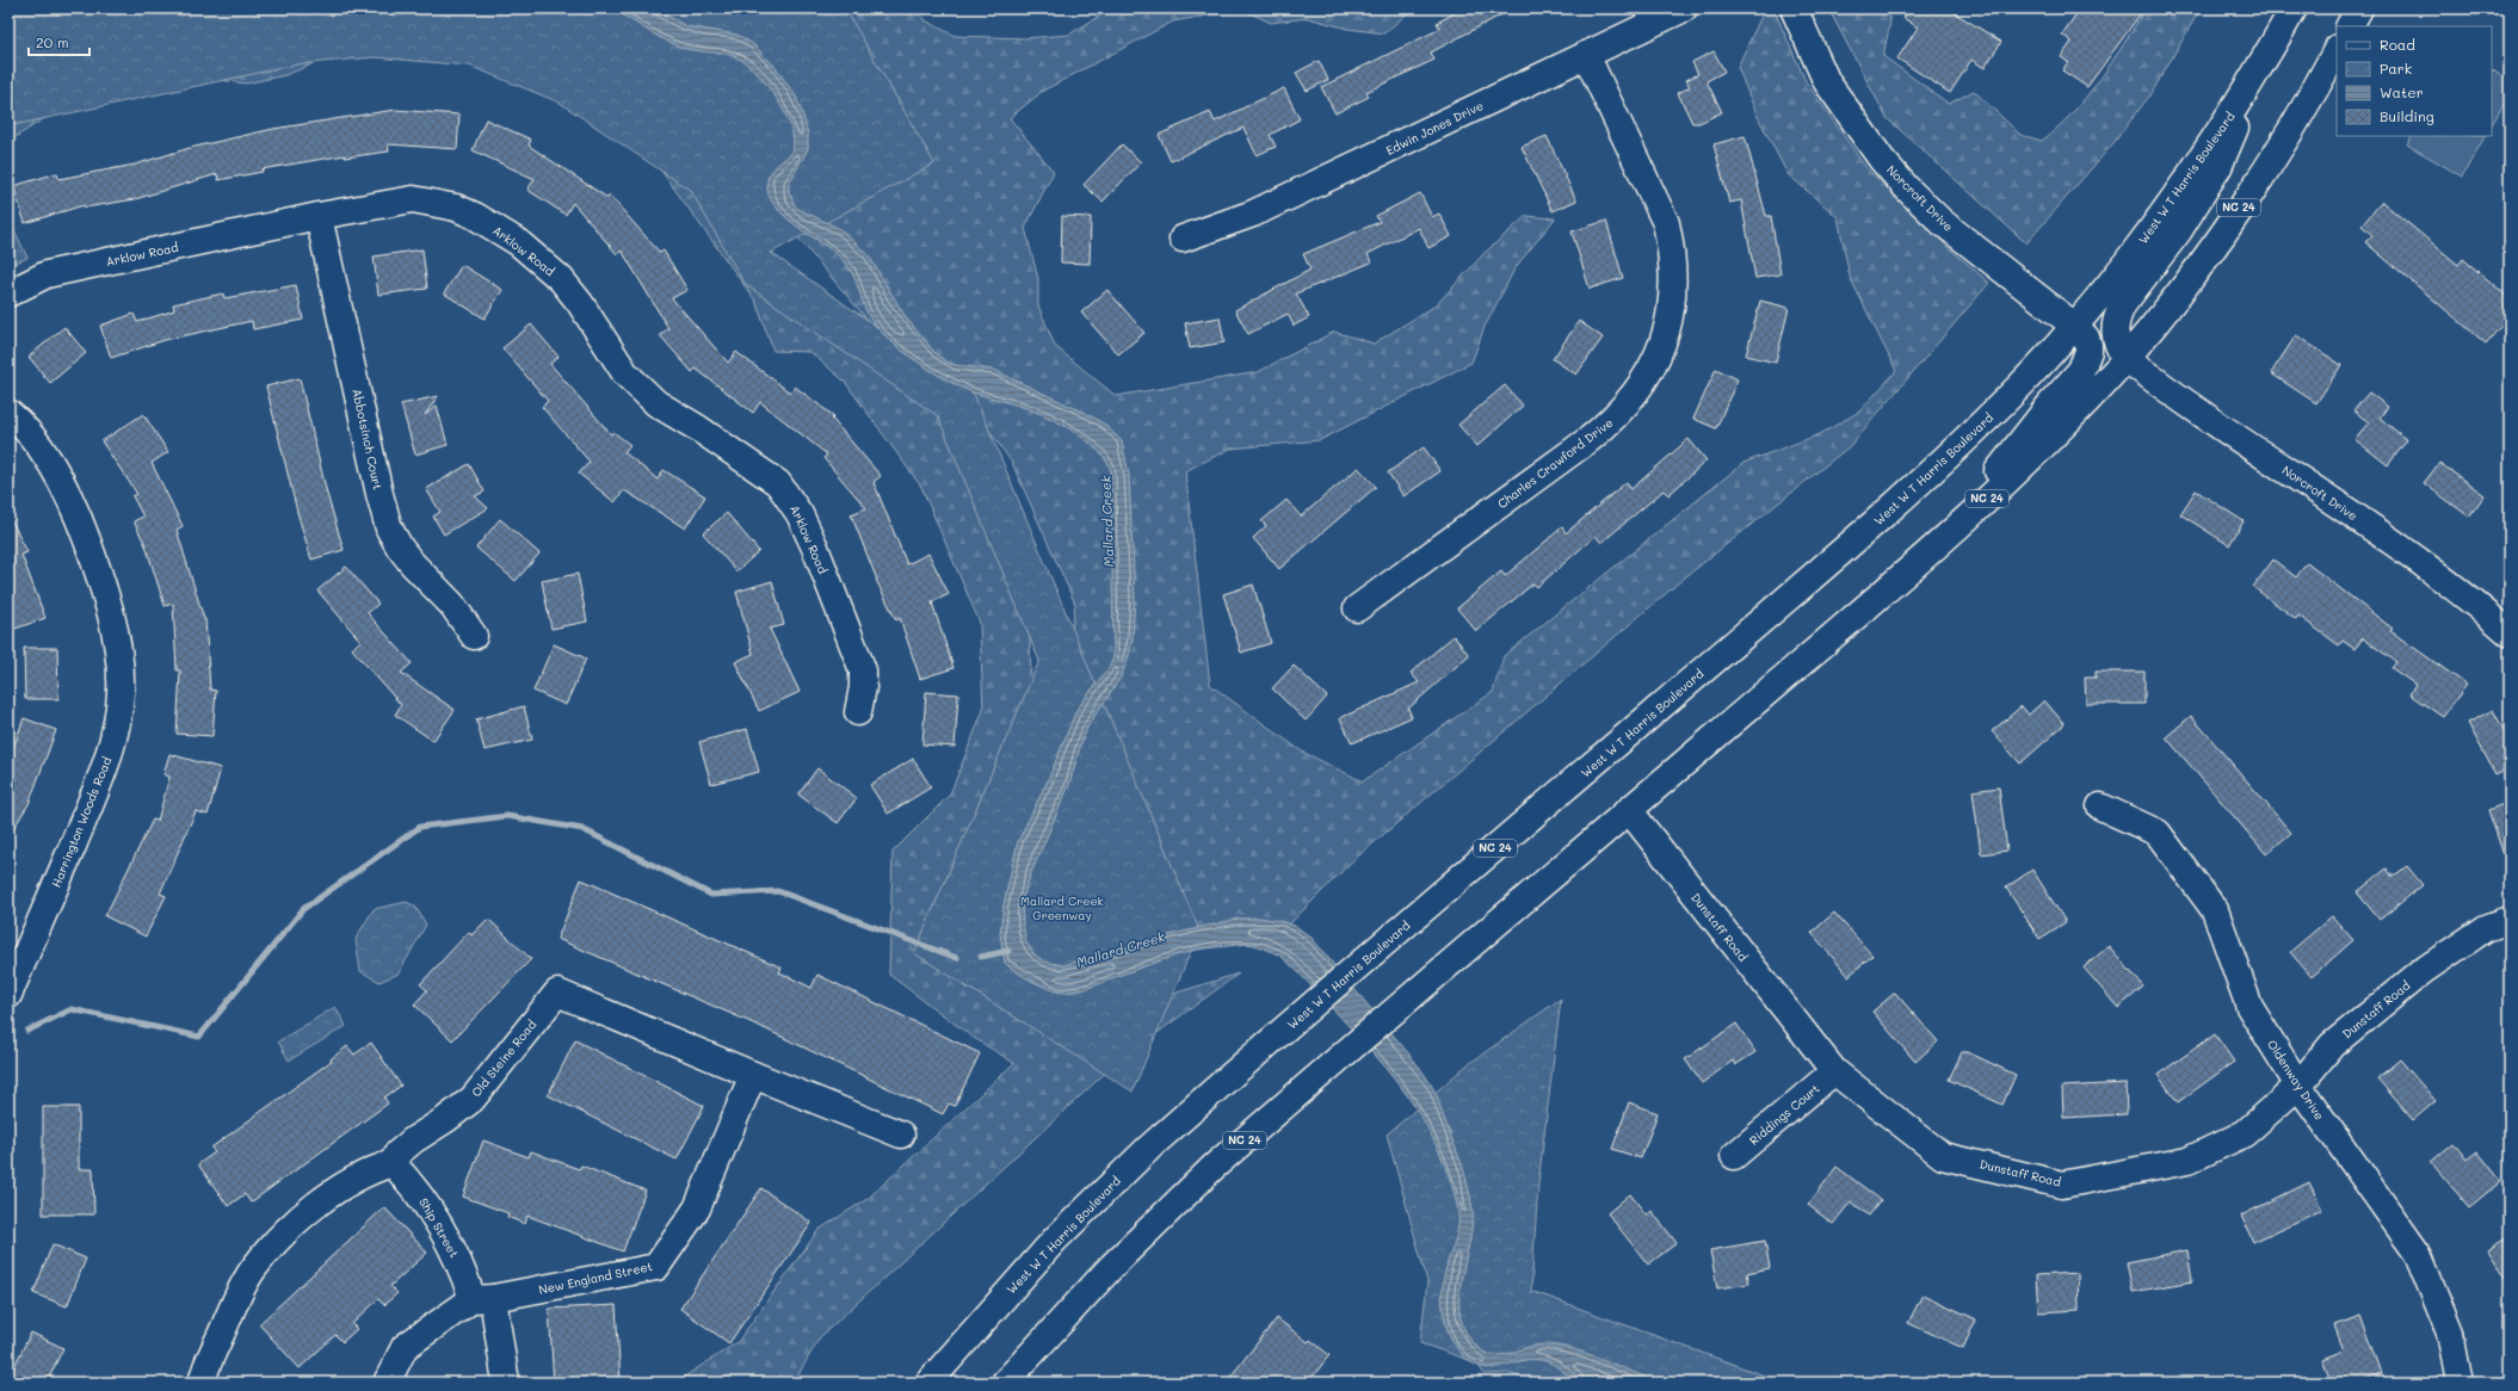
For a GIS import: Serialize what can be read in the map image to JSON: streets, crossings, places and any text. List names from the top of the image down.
{
  "streets": {
    "street": [
      "Edwin Jones Drive",
      "West W T Harris Boulevard",
      "Norcroft Drive",
      "NC 24",
      "Arklow Road",
      "Abbotsinch Court",
      "Charles Crawford Drive",
      "Harrington Woods Road",
      "Dunstaff Road",
      "Old Steine Road",
      "Oldenway Drive",
      "Riddings Court",
      "Ship Street",
      "New England Street"
    ]
  },
  "crossings": [
    ["Edwin Jones Drive", "Charles Crawford Drive"],
    ["West W T Harris Boulevard", "Norcroft Drive"],
    ["Norcroft Drive", "NC 24"],
    ["NC 24", "Dunstaff Road"],
    ["Arklow Road", "Abbotsinch Court"],
    ["Dunstaff Road", "Oldenway Drive"],
    ["Dunstaff Road", "Riddings Court"],
    ["Old Steine Road", "Ship Street"],
    ["Old Steine Road", "New England Street"],
    ["Ship Street", "New England Street"]
  ],
  "water": ["Mallard Creek"],
  "parks": ["Mallard Creek Greenway"],
  "legend": [
    "Road",
    "Park",
    "Water",
    "Building"
  ],
  "scale_bar": "20 m"
}
